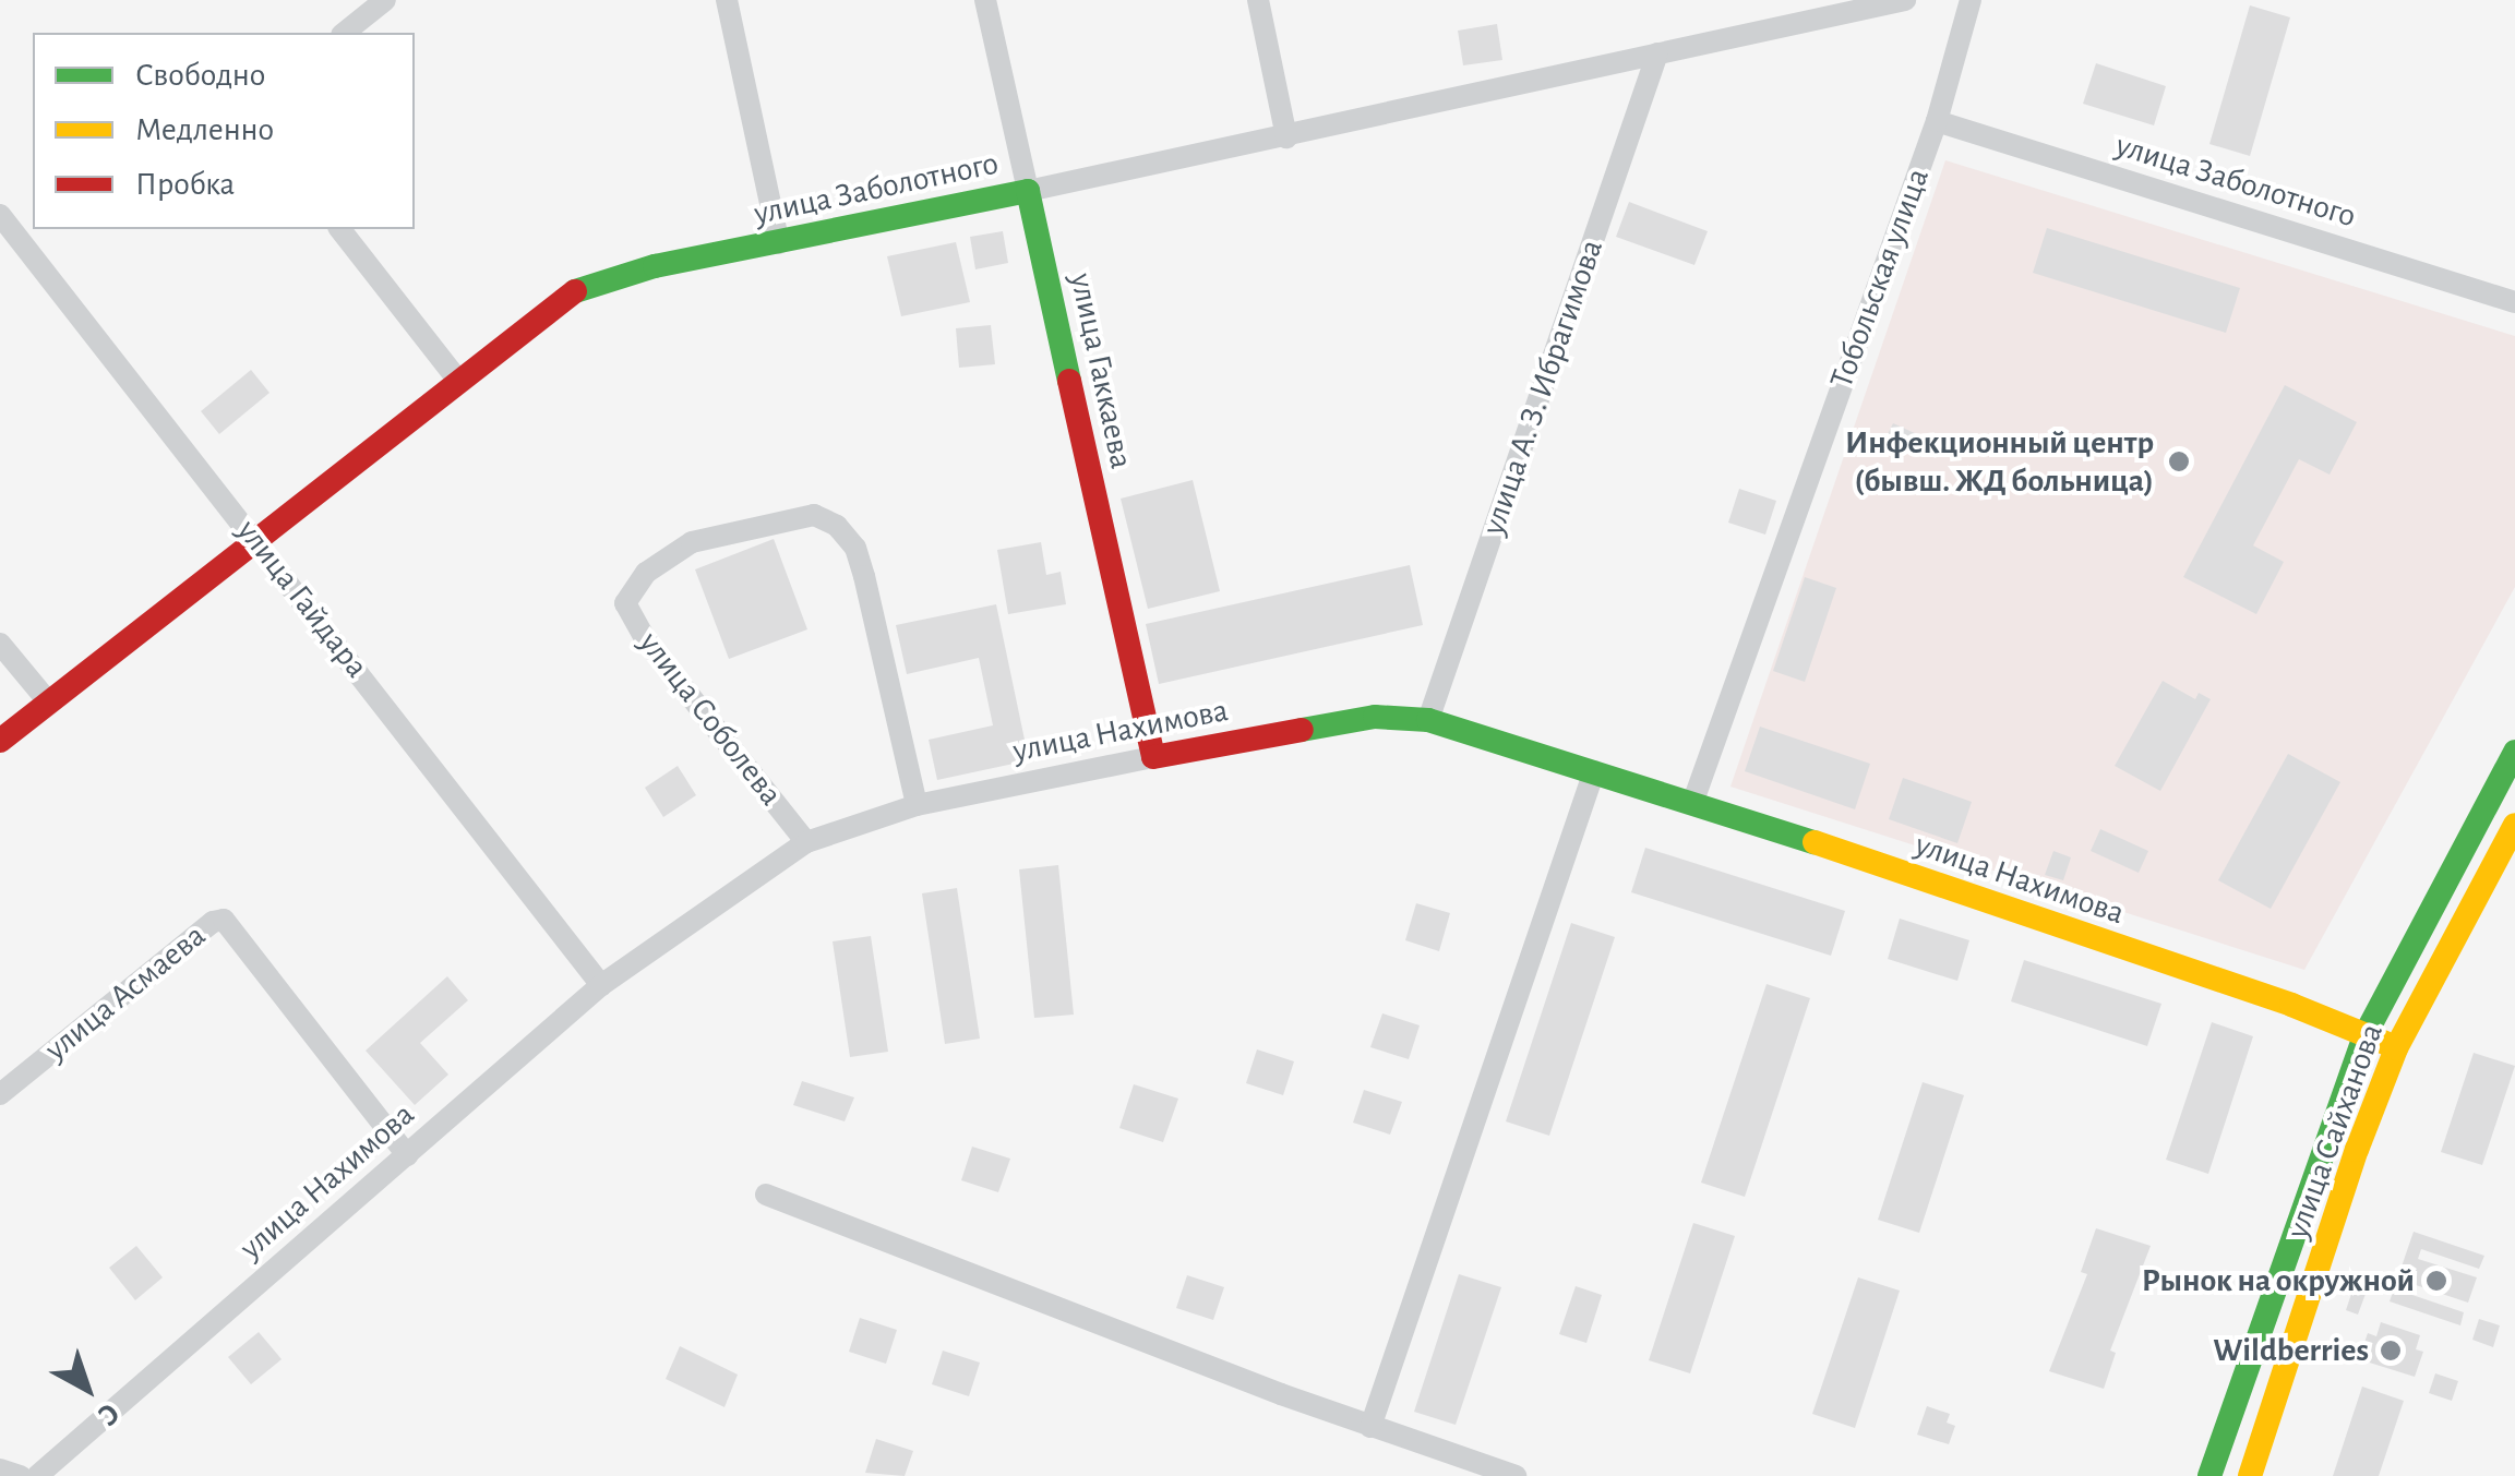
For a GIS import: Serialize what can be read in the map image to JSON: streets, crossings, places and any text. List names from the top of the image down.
{
  "streets": {
    "street": [
      "улица Заболотного",
      "Тобольская улица",
      "улица Гаккаева",
      "улица А. З. Ибрагимова",
      "улица Гайдара",
      "улица Соболева",
      "улица Нахимова",
      "улица Асмаева",
      "улица Сайханова"
    ]
  },
  "crossings": [
    ["улица Заболотного", "Тобольская улица"],
    ["улица Заболотного", "улица Гаккаева"],
    ["улица Заболотного", "улица А. З. Ибрагимова"],
    ["улица Заболотного", "улица Гайдара"],
    ["Тобольская улица", "улица Нахимова"],
    ["улица Гаккаева", "улица Нахимова"],
    ["улица А. З. Ибрагимова", "улица Нахимова"],
    ["улица Гайдара", "улица Нахимова"],
    ["улица Соболева", "улица Нахимова"],
    ["улица Нахимова", "улица Асмаева"],
    ["улица Нахимова", "улица Сайханова"]
  ],
  "places": ["Инфекционный центр (бывш. ЖД больница)", "Рынок на окружной", "Wildberries"],
  "legend": ["Свободно", "Медленно", "Пробка"],
  "north": "bottom right"
}
